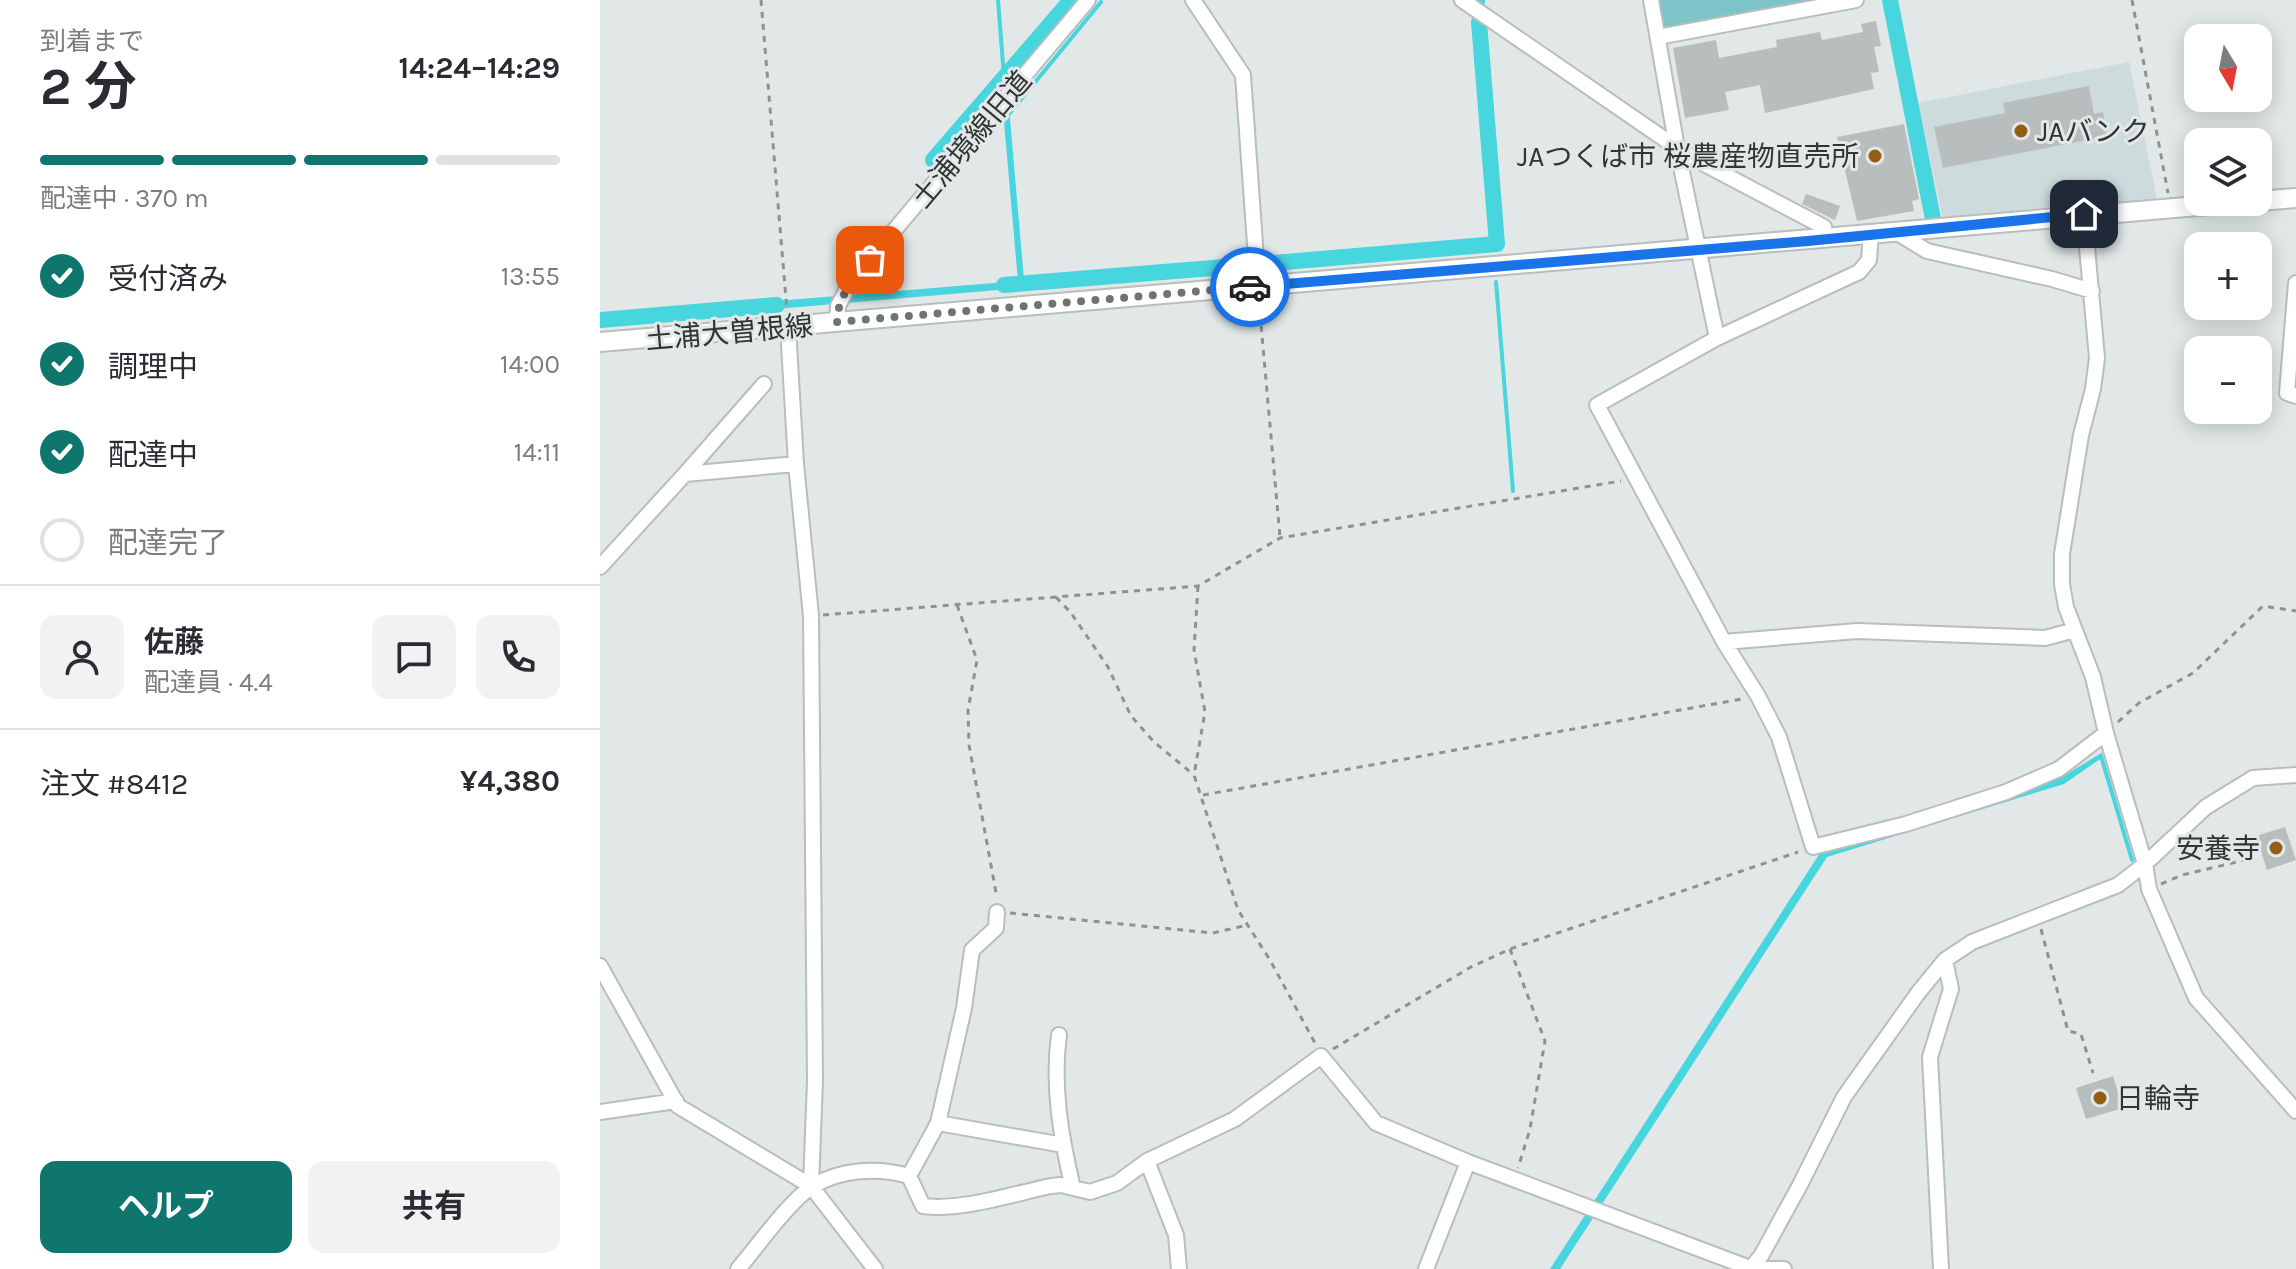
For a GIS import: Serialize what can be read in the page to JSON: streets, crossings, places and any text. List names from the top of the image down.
{
  "streets": {
    "main road": ["土浦大曽根線"],
    "street": ["土浦境線旧道"]
  },
  "crossings": [
    ["土浦境線旧道", "土浦大曽根線"]
  ],
  "places": [
    "JAバンク",
    "JAつくば市 桜農産物直売所",
    "安養寺",
    "日輪寺"
  ],
  "north": "bottom",
  "page": {
    "heading": ["2 分", "到着まで", "14:24–14:29"],
    "panel": [
      "佐藤",
      "配達員 · 4.4",
      "注文 #8412",
      "¥4,380"
    ],
    "map_buttons": ["+", "−"],
    "bar": "配達中 · 370 m",
    "list": [
      ["受付済み", "13:55"],
      ["調理中", "14:00"],
      ["配達中", "14:11"],
      "配達完了"
    ],
    "buttons": ["ヘルプ", "共有"]
  }
}
